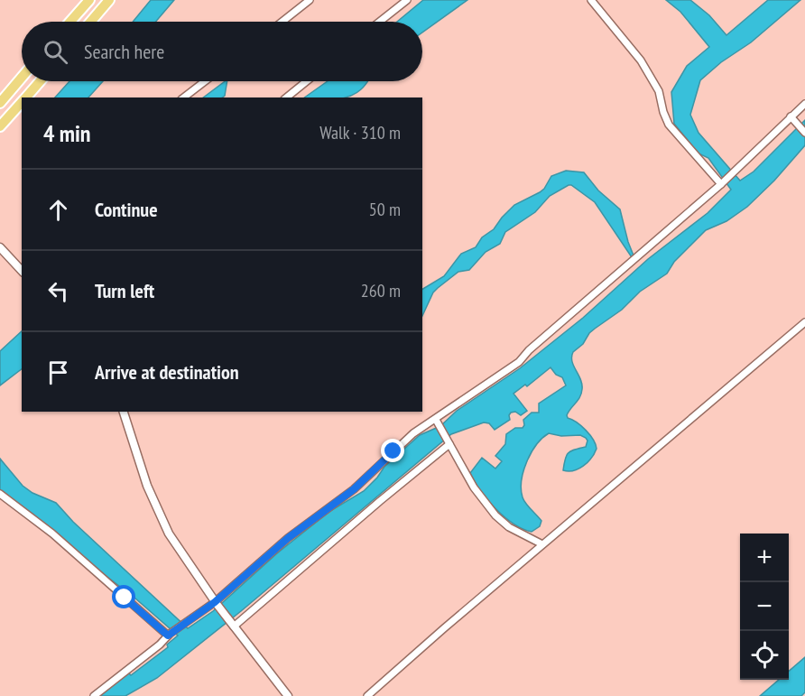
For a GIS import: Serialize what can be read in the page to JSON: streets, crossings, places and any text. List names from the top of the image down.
{
  "page": {
    "search": "Search here",
    "heading": ["4 min", "Walk · 310 m"],
    "list": [
      ["Continue", "50 m"],
      ["Turn left", "260 m"],
      "Arrive at destination"
    ],
    "map_buttons": ["+", "−"]
  }
}
